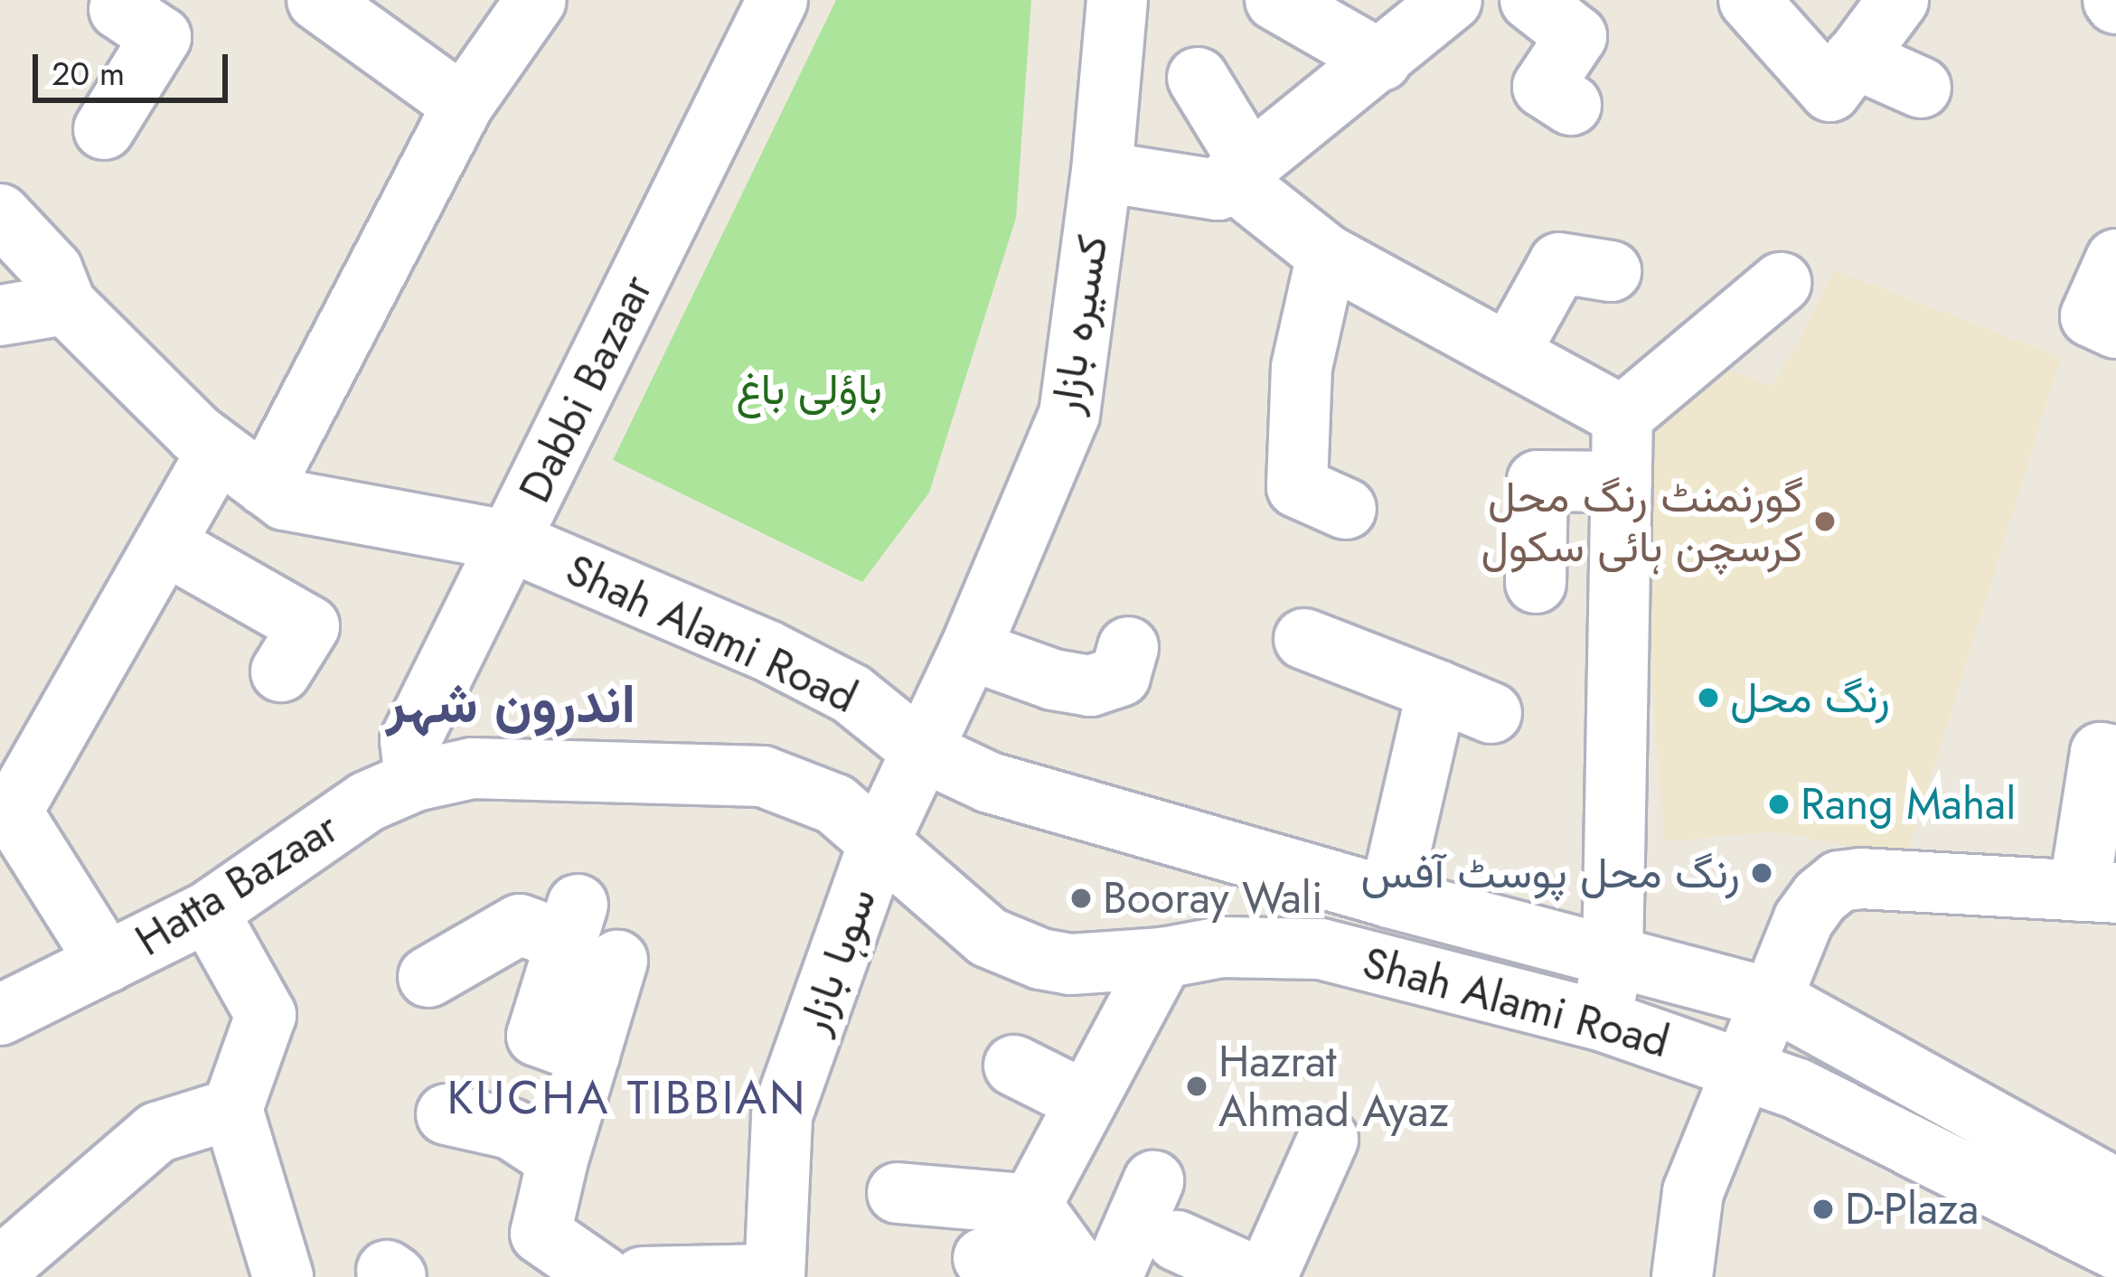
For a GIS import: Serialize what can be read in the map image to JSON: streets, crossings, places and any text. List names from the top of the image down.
{
  "streets": {
    "street": [
      "کسیرہ بازار",
      "Dabbi Bazaar",
      "Shah Alami Road",
      "Hatta Bazaar",
      "سوہا بازار"
    ]
  },
  "crossings": [
    ["کسیرہ بازار", "Shah Alami Road"],
    ["کسیرہ بازار", "سوہا بازار"],
    ["Dabbi Bazaar", "Shah Alami Road"],
    ["Dabbi Bazaar", "Hatta Bazaar"],
    ["Shah Alami Road", "Hatta Bazaar"],
    ["Shah Alami Road", "سوہا بازار"]
  ],
  "districts": ["اندرون شہر", "KUCHA TIBBIAN"],
  "parks": ["باؤلی باغ"],
  "places": [
    "گورنمنٹ رنگ محل کرسچن ہائی سکول",
    "رنگ محل",
    "Rang Mahal",
    "رنگ محل پوسٹ آفس",
    "Booray Wali",
    "Hazrat Ahmad Ayaz",
    "D-Plaza"
  ],
  "scale_bar": "20 m"
}
